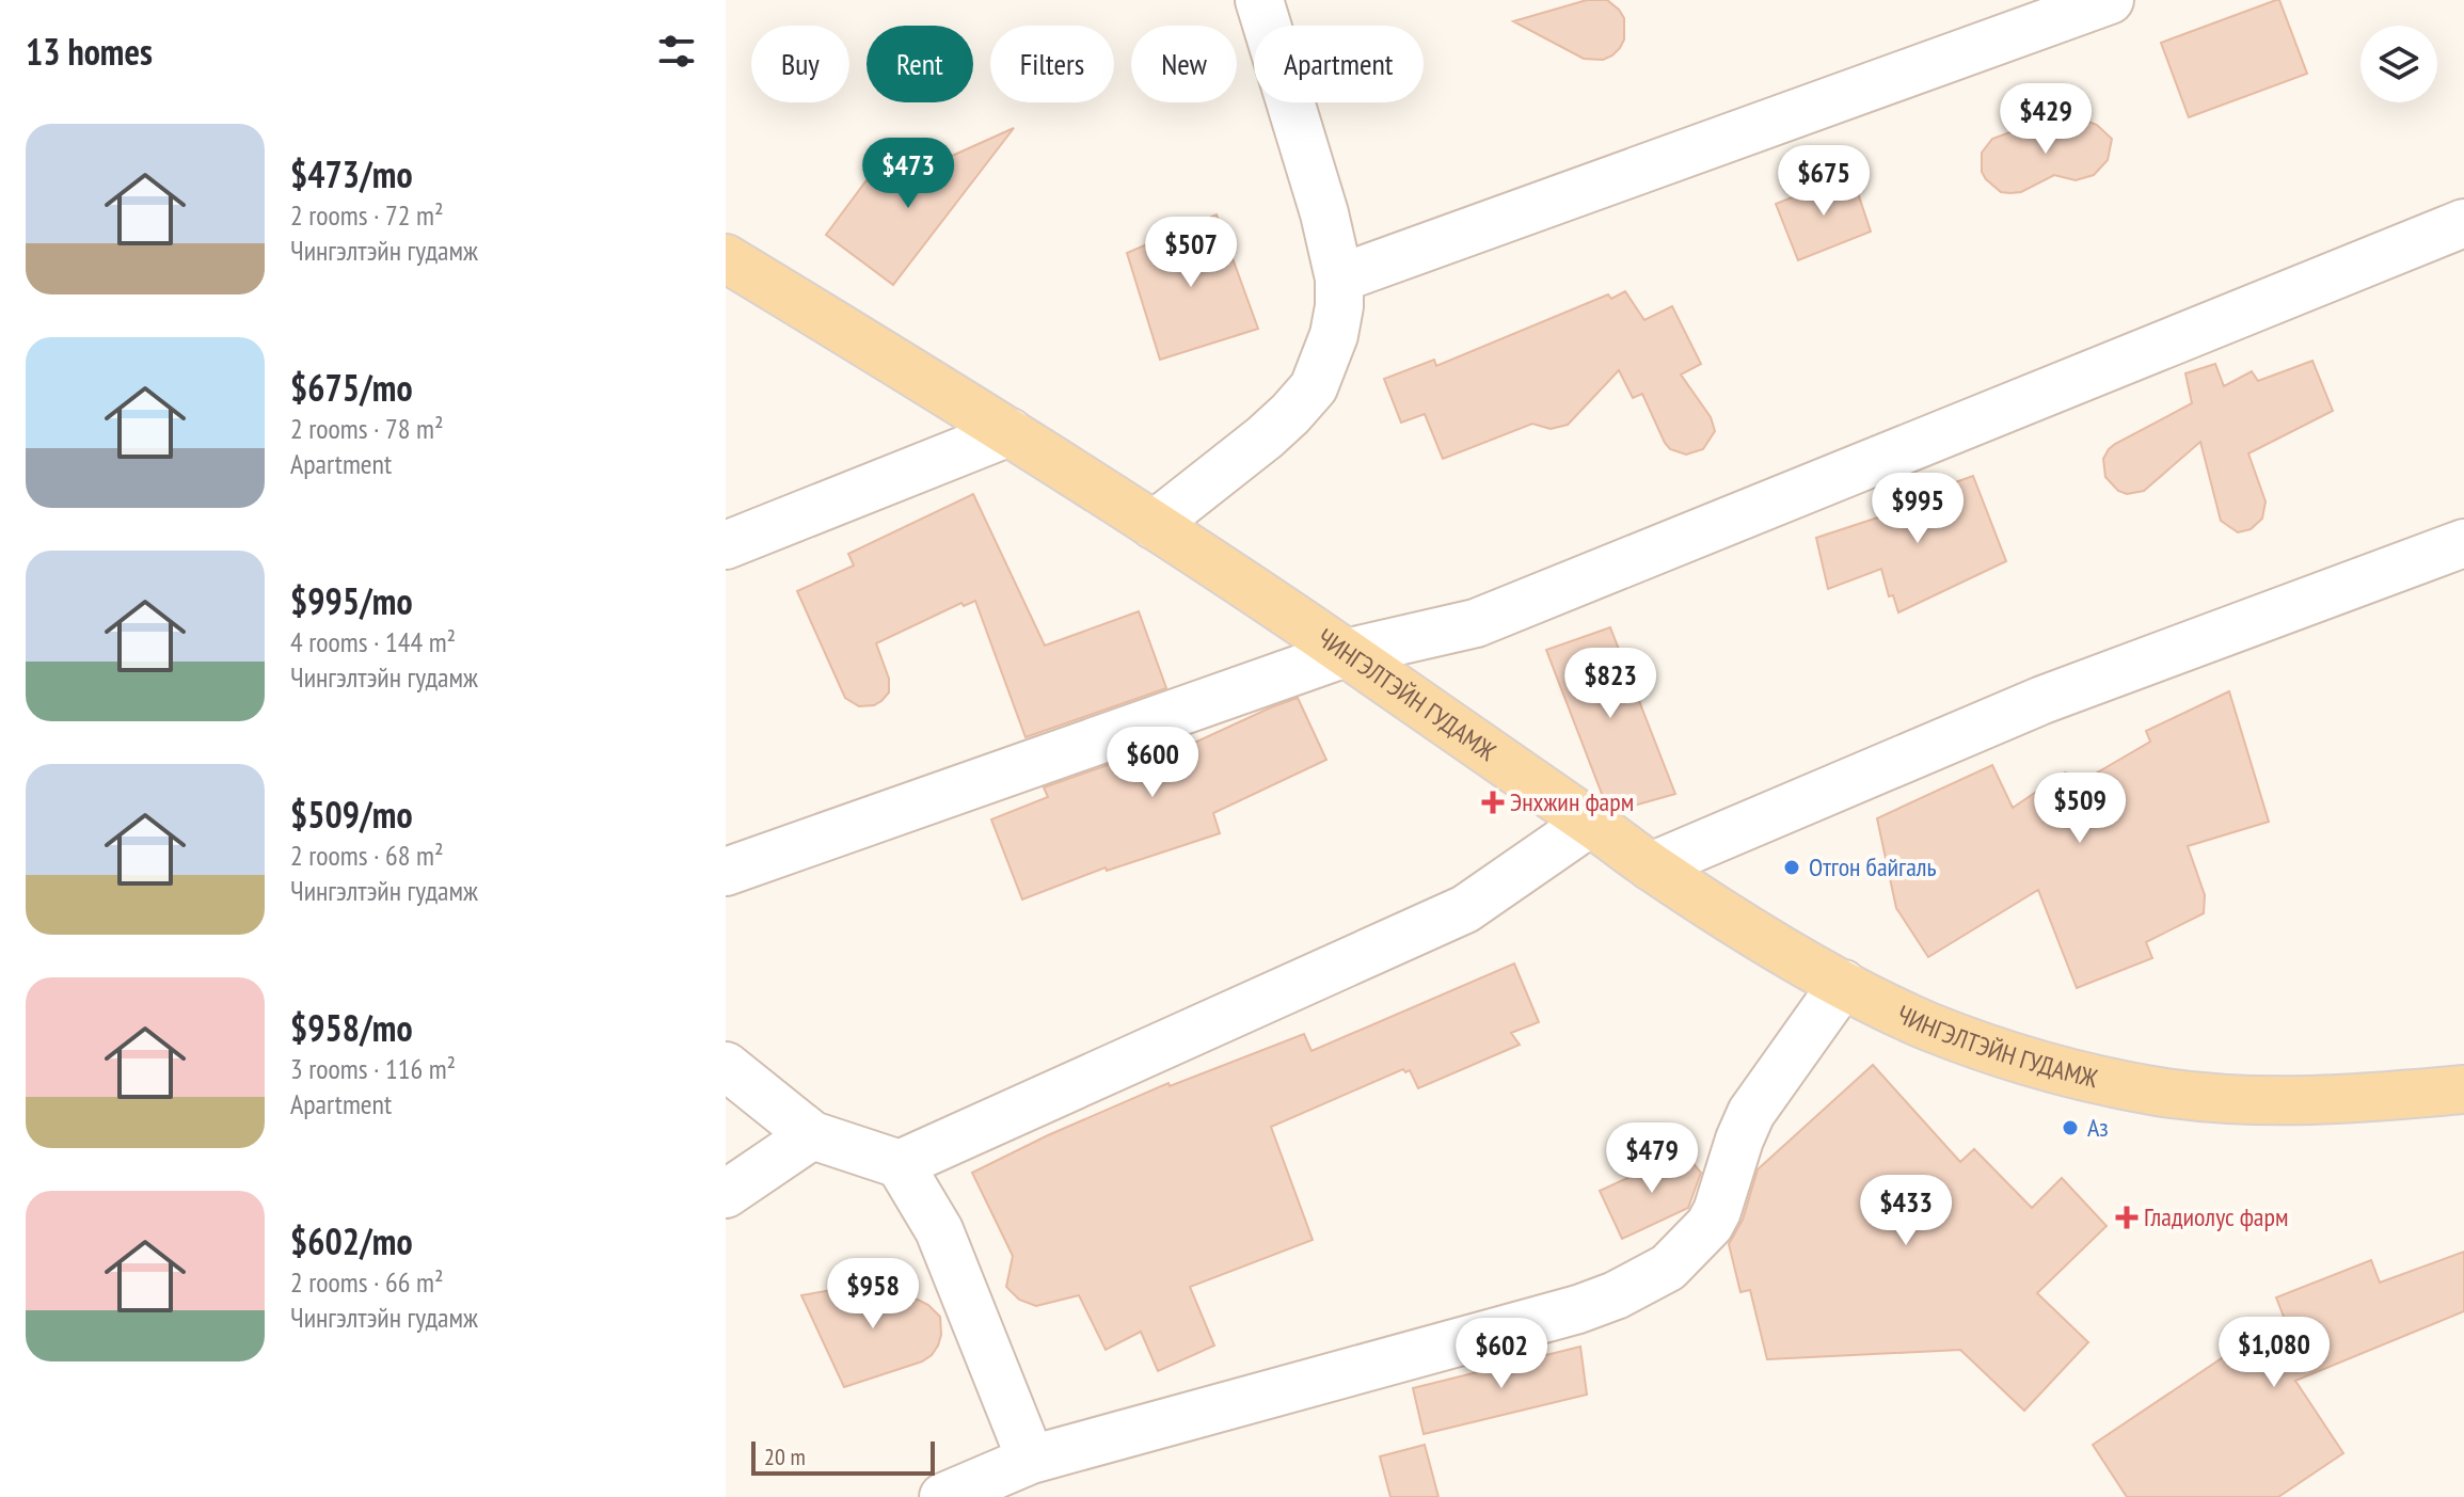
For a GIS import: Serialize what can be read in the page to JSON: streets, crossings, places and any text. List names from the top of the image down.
{
  "streets": {
    "main road": ["ЧИНГЭЛТЭЙН ГУДАМЖ"]
  },
  "places": {
    "health": ["Энхжин фарм", "Гладиолус фарм"],
    "other": ["Отгон байгаль", "Аз"]
  },
  "scale_bar": "20 m",
  "page": {
    "heading": "13 homes",
    "chip": [
      "Buy",
      "Rent",
      "Filters",
      "New",
      "Apartment"
    ],
    "price": [
      "$429",
      "$473",
      "$675",
      "$507",
      "$995",
      "$823",
      "$600",
      "$509",
      "$479",
      "$433",
      "$958",
      "$1,080",
      "$602"
    ],
    "list": [
      {
        "name": "$473/mo",
        "note": "2 rooms · 72 m² · Чингэлтэйн гудамж"
      },
      {
        "name": "$675/mo",
        "note": "2 rooms · 78 m² · Apartment"
      },
      {
        "name": "$995/mo",
        "note": "4 rooms · 144 m² · Чингэлтэйн гудамж"
      },
      {
        "name": "$509/mo",
        "note": "2 rooms · 68 m² · Чингэлтэйн гудамж"
      },
      {
        "name": "$958/mo",
        "note": "3 rooms · 116 m² · Apartment"
      },
      {
        "name": "$602/mo",
        "note": "2 rooms · 66 m² · Чингэлтэйн гудамж"
      }
    ],
    "scale": "20 m"
  }
}
